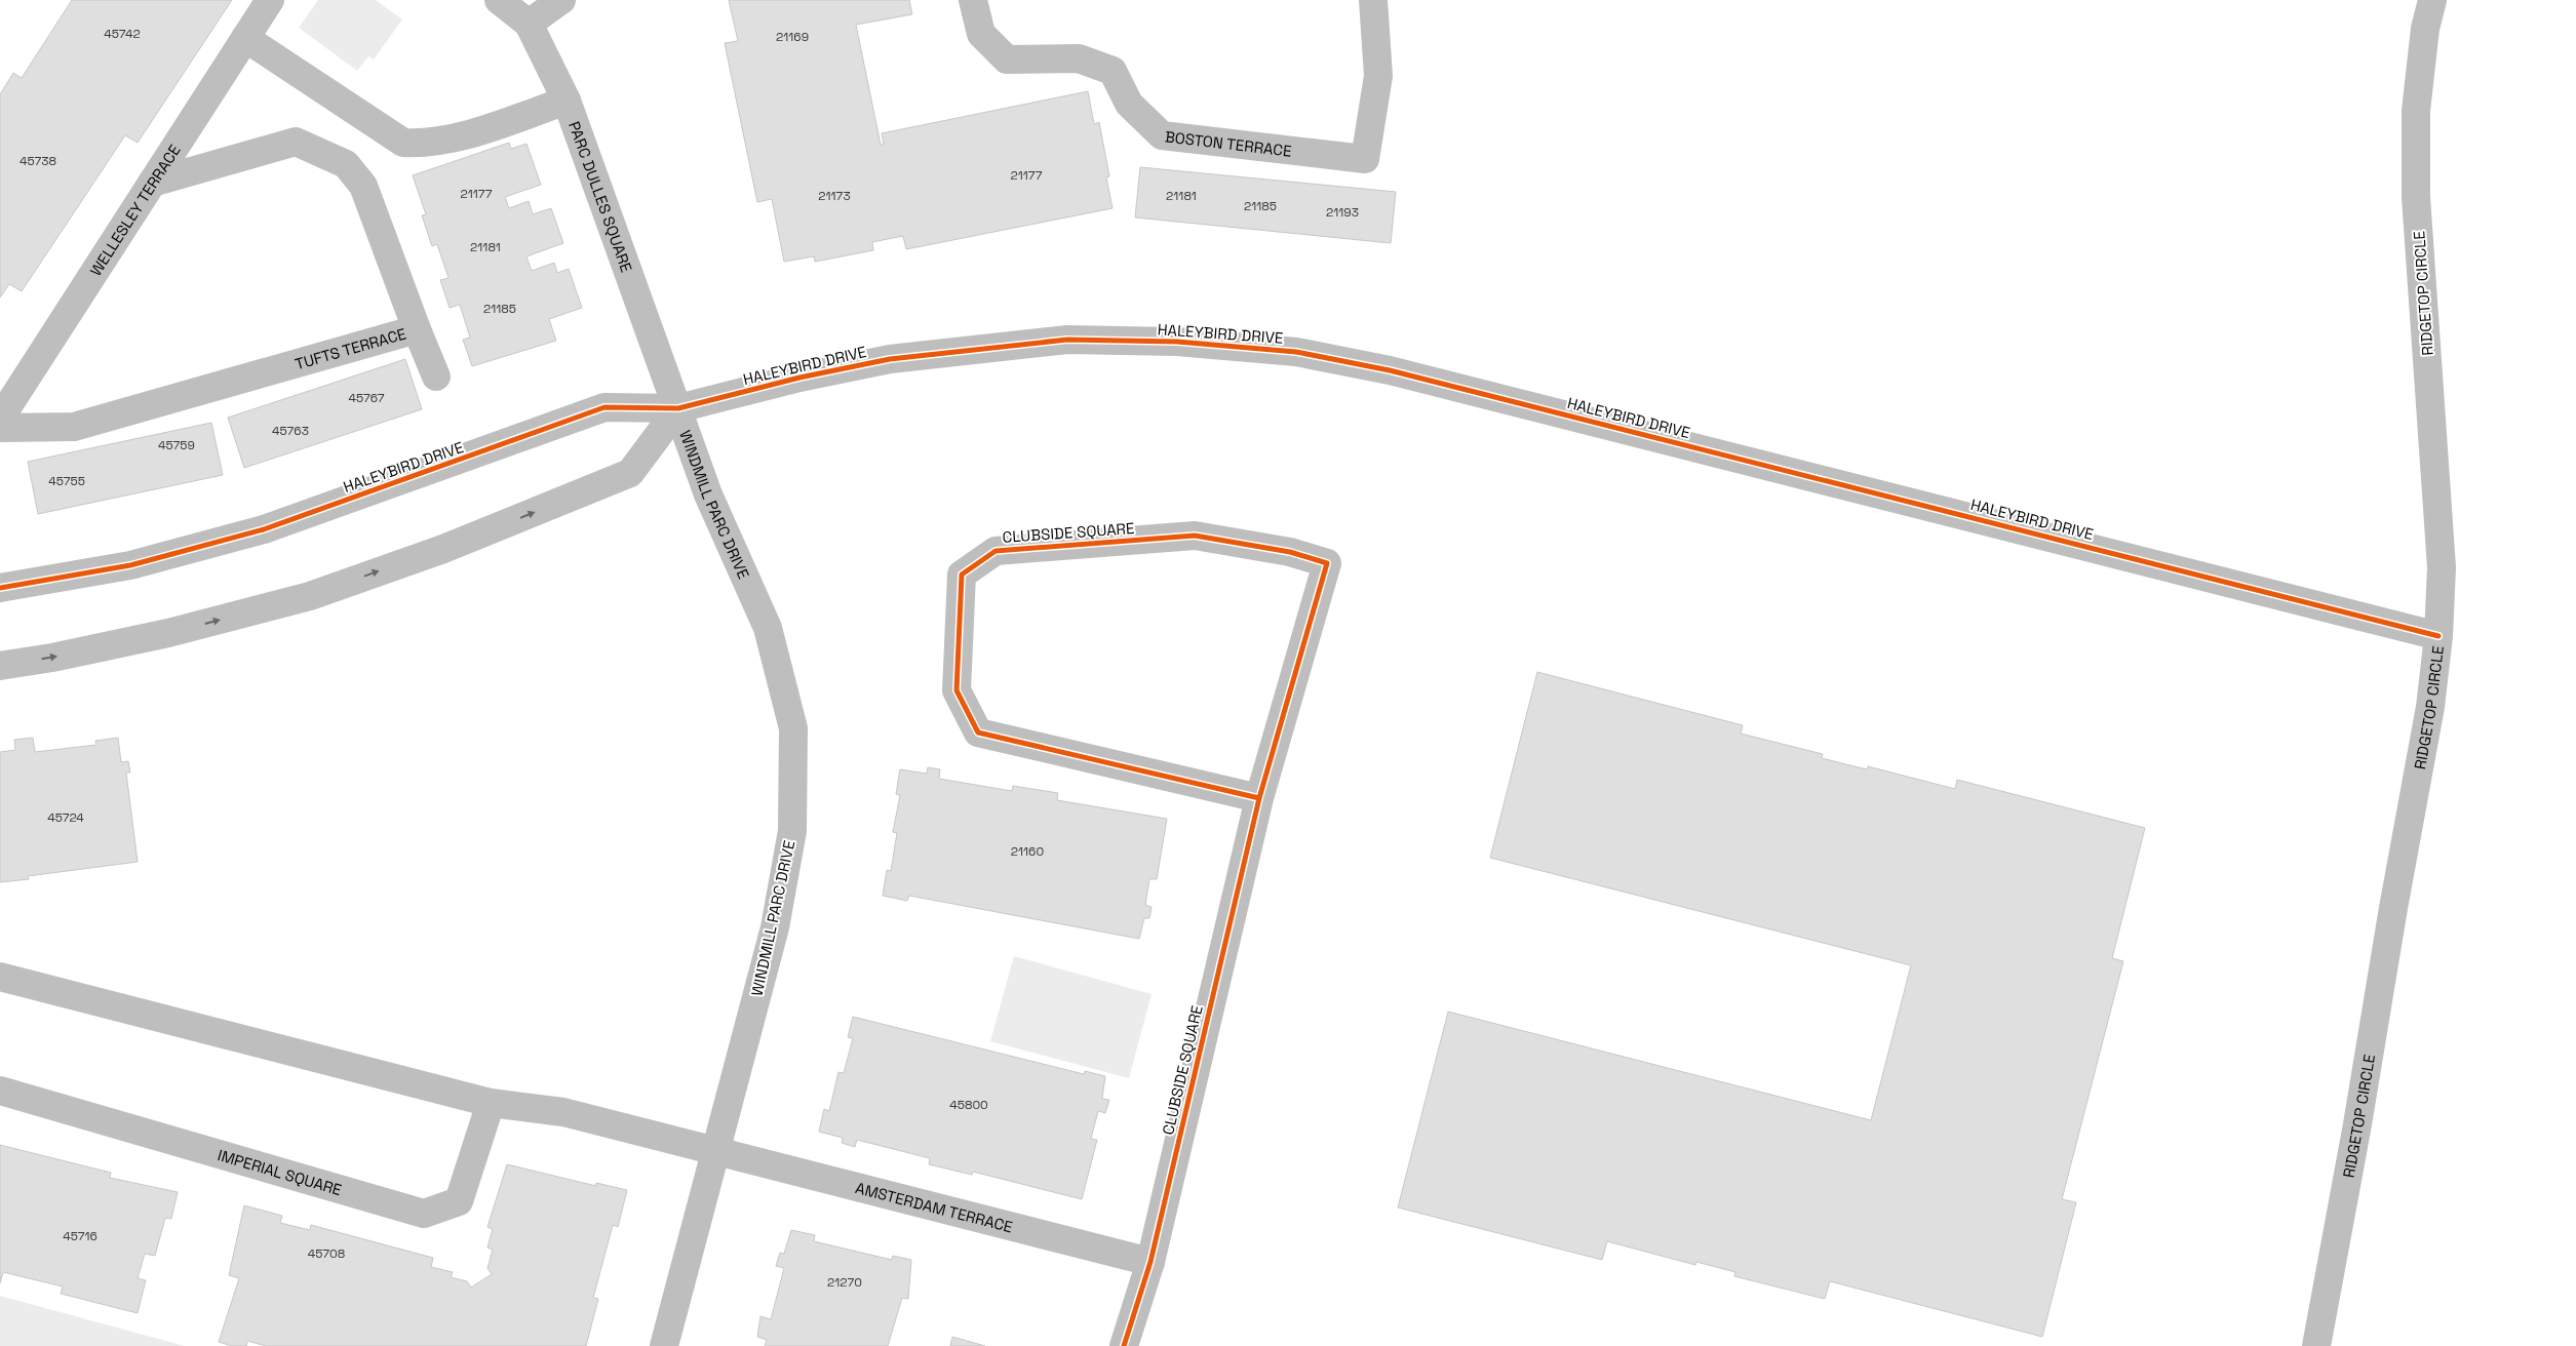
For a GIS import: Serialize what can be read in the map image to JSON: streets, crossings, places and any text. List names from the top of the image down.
{
  "streets": {
    "street": [
      "BOSTON TERRACE",
      "PARC DULLES SQUARE",
      "WELLESLEY TERRACE",
      "RIDGETOP CIRCLE",
      "HALEYBIRD DRIVE",
      "TUFTS TERRACE",
      "WINDMILL PARC DRIVE",
      "CLUBSIDE SQUARE",
      "IMPERIAL SQUARE",
      "AMSTERDAM TERRACE"
    ]
  },
  "crossings": [
    ["PARC DULLES SQUARE", "HALEYBIRD DRIVE"],
    ["PARC DULLES SQUARE", "WINDMILL PARC DRIVE"],
    ["WELLESLEY TERRACE", "TUFTS TERRACE"],
    ["RIDGETOP CIRCLE", "HALEYBIRD DRIVE"],
    ["HALEYBIRD DRIVE", "WINDMILL PARC DRIVE"],
    ["WINDMILL PARC DRIVE", "AMSTERDAM TERRACE"],
    ["CLUBSIDE SQUARE", "AMSTERDAM TERRACE"]
  ],
  "house_numbers": [
    "45742",
    "21169",
    "45738",
    "21177",
    "21177",
    "21173",
    "21181",
    "21185",
    "21193",
    "21181",
    "21185",
    "45767",
    "45763",
    "45759",
    "45755",
    "45724",
    "21160",
    "45800",
    "45716",
    "45708",
    "21270"
  ]
}
